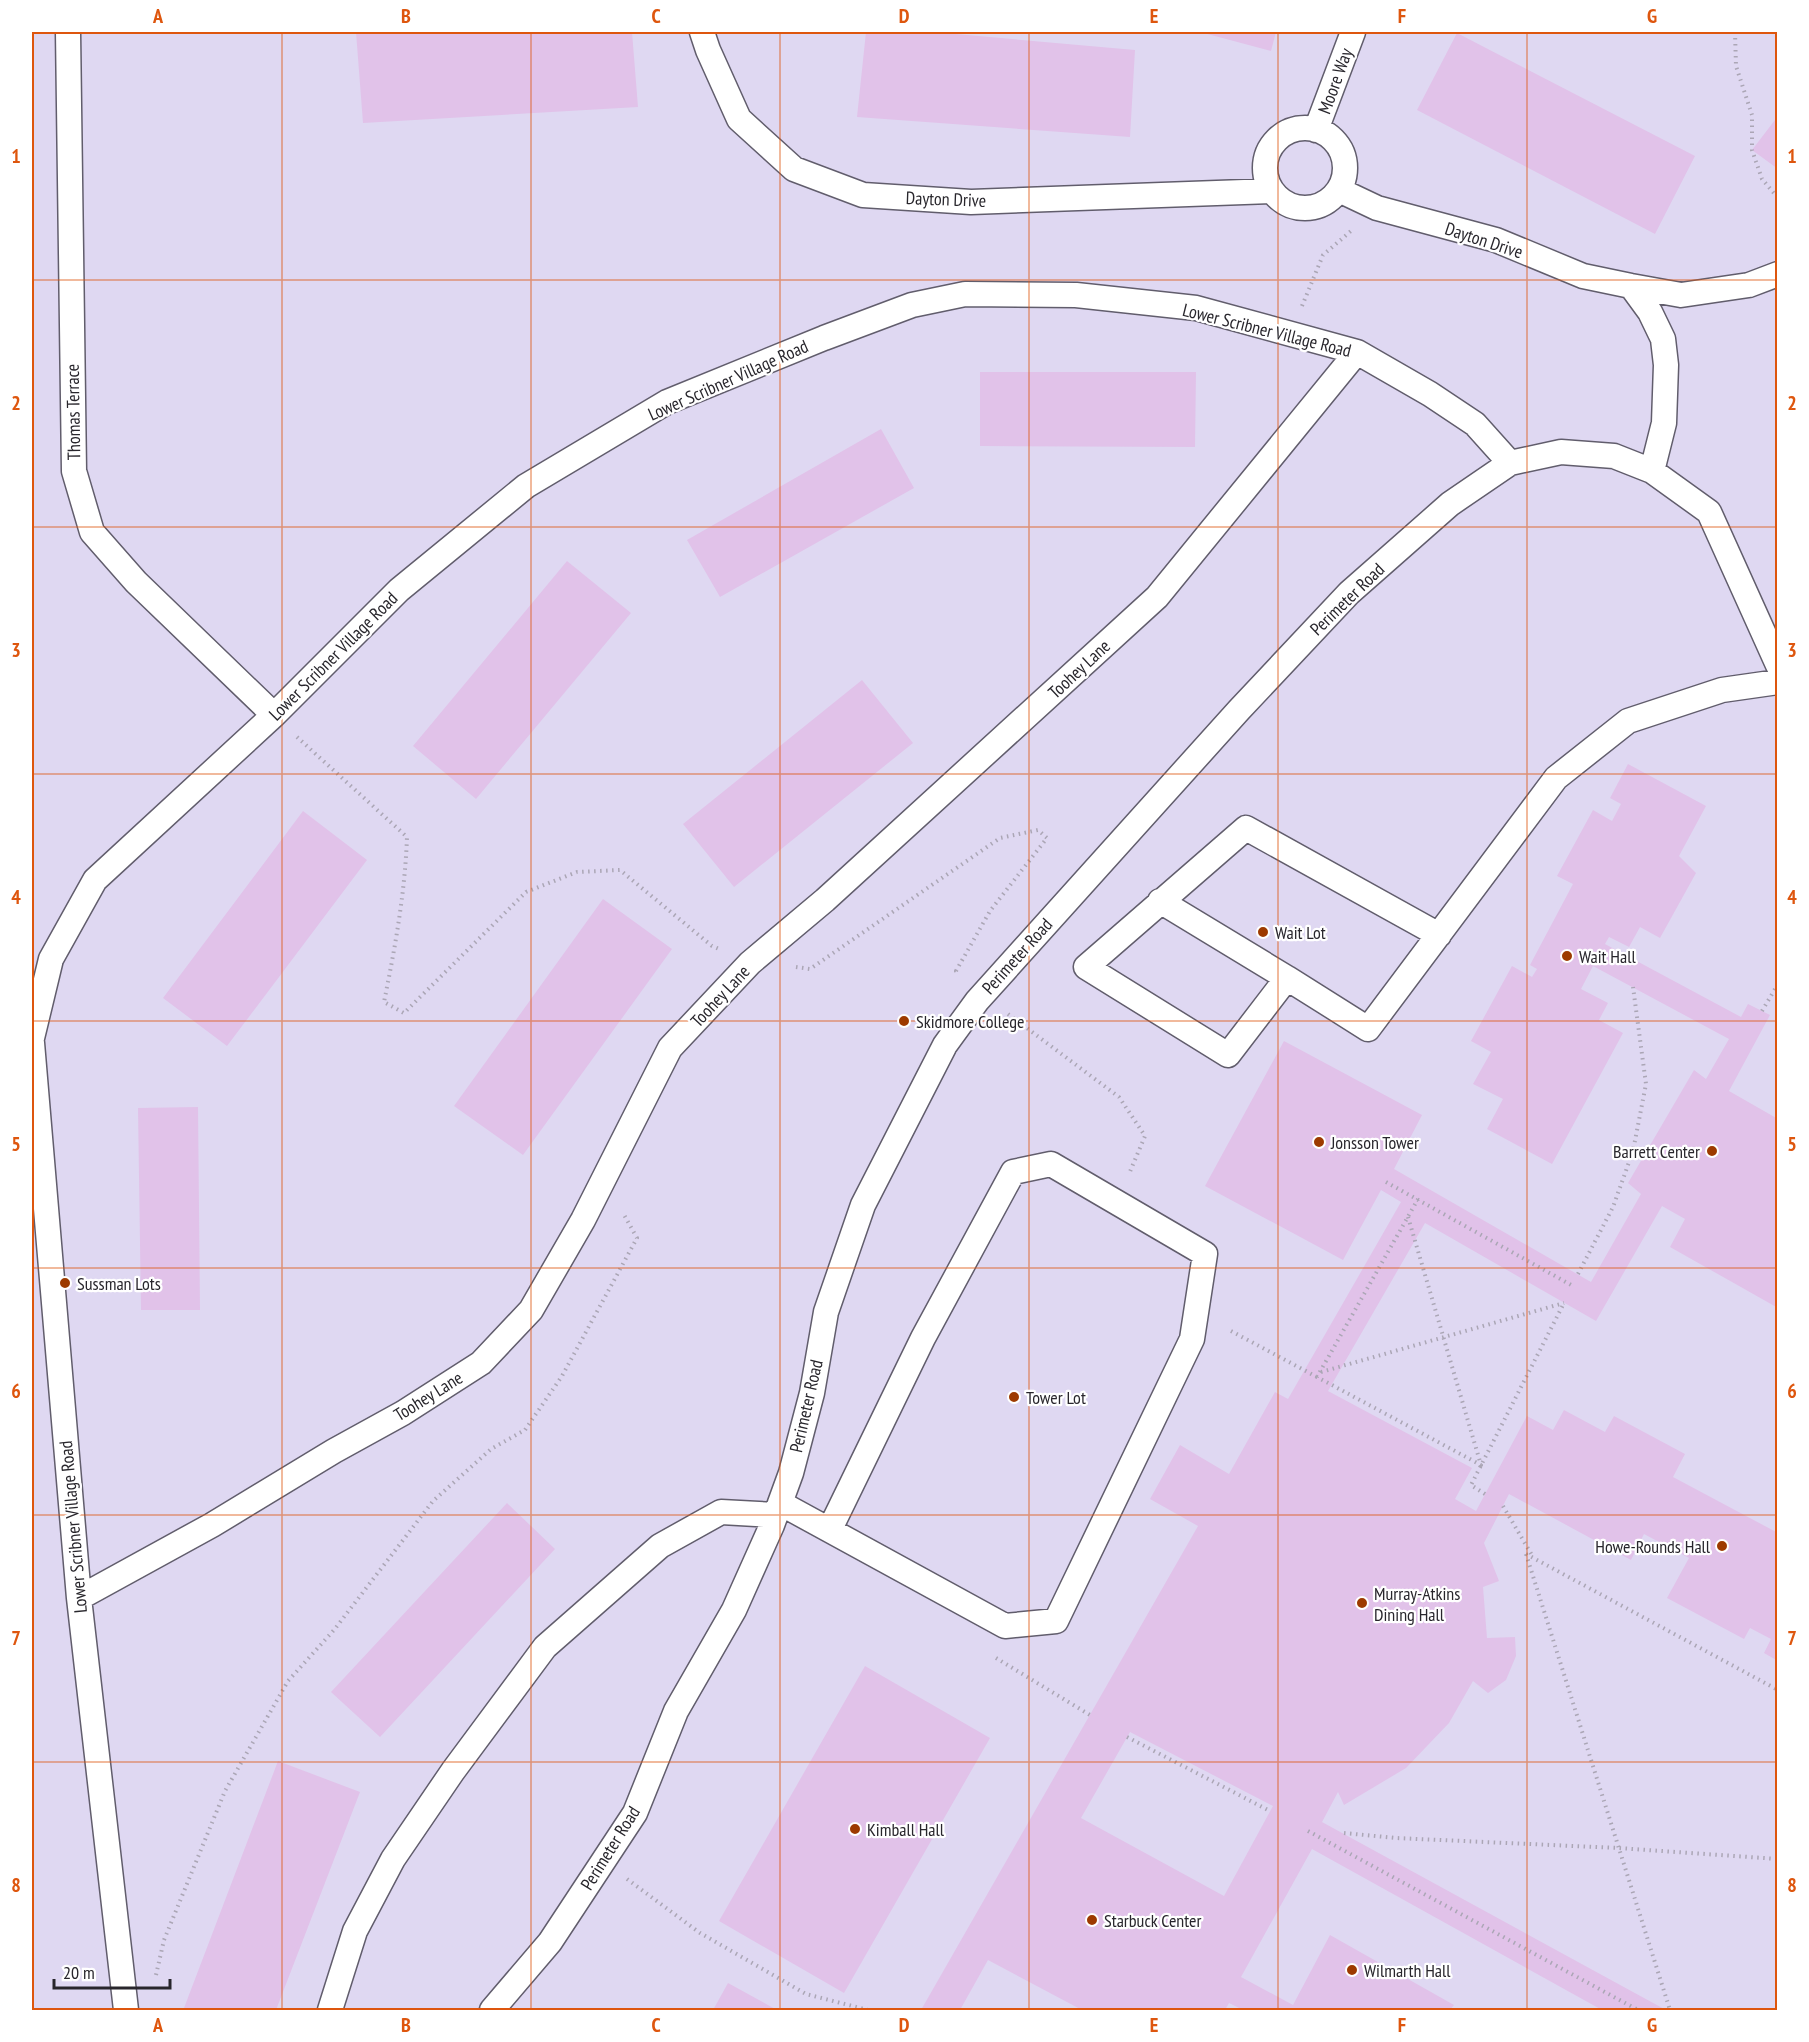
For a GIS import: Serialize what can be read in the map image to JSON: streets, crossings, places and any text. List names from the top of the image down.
{
  "streets": {
    "lane": [
      "Moore Way",
      "Dayton Drive",
      "Lower Scribner Village Road",
      "Thomas Terrace",
      "Perimeter Road",
      "Toohey Lane"
    ]
  },
  "crossings": [
    ["Moore Way", "Dayton Drive"],
    ["Lower Scribner Village Road", "Thomas Terrace"],
    ["Lower Scribner Village Road", "Perimeter Road"],
    ["Lower Scribner Village Road", "Toohey Lane"]
  ],
  "places": [
    "Wait Lot",
    "Wait Hall",
    "Skidmore College",
    "Jonsson Tower",
    "Barrett Center",
    "Sussman Lots",
    "Tower Lot",
    "Howe-Rounds Hall",
    "Murray-Atkins Dining Hall",
    "Kimball Hall",
    "Starbuck Center",
    "Wilmarth Hall"
  ],
  "scale_bar": "20 m",
  "grid": {
    "columns": [
      "A",
      "B",
      "C",
      "D",
      "E",
      "F",
      "G"
    ],
    "rows": [
      "1",
      "2",
      "3",
      "4",
      "5",
      "6",
      "7",
      "8"
    ]
  }
}
